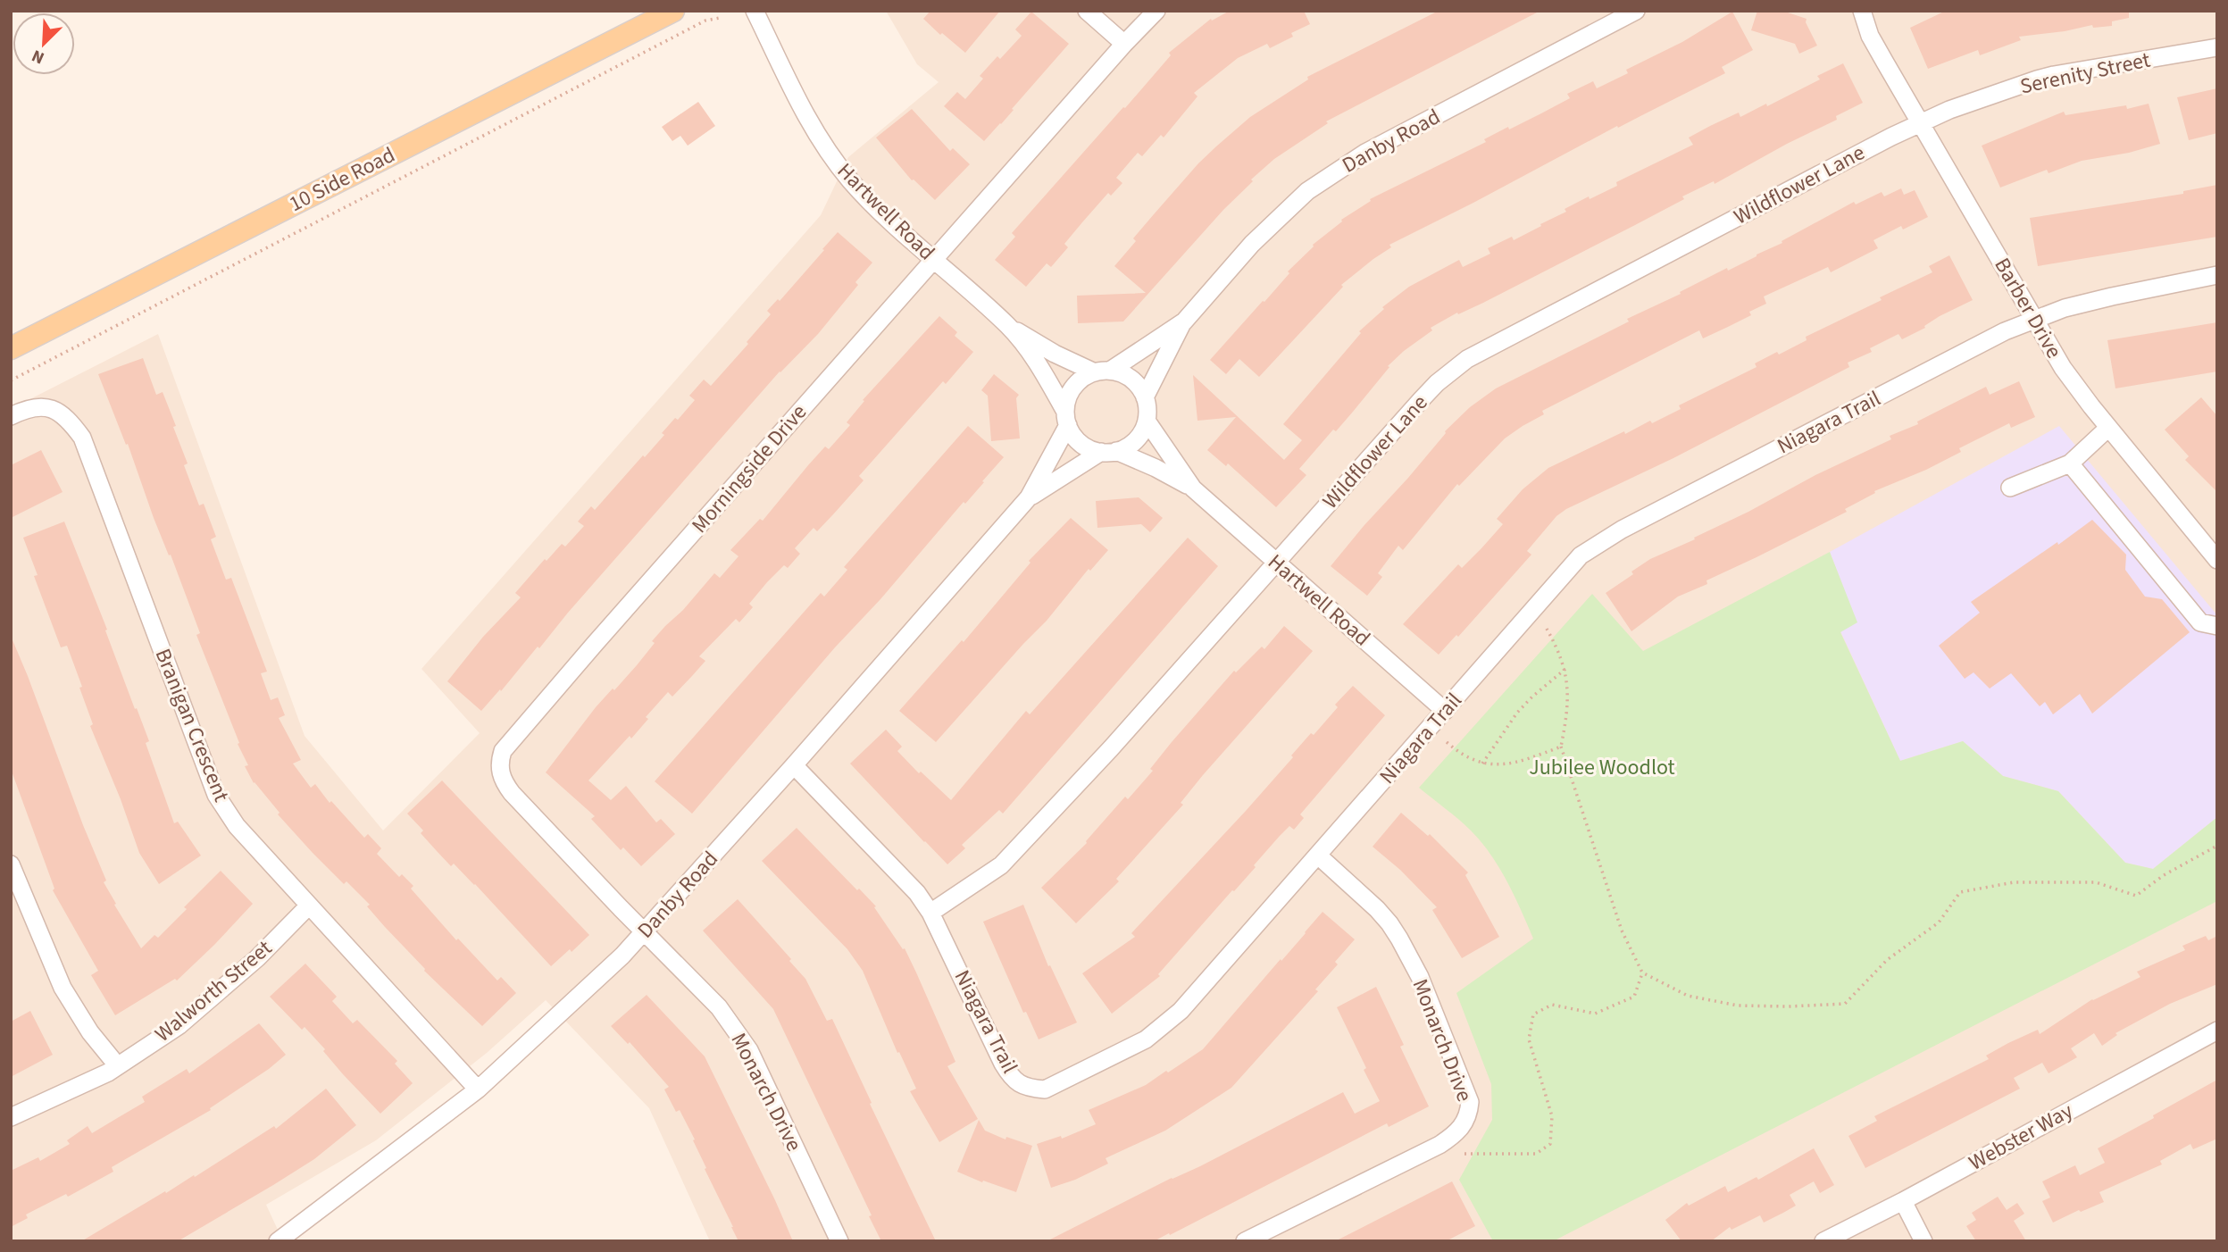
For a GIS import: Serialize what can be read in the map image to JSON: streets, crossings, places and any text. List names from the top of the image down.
{
  "streets": {
    "main road": ["10 Side Road"],
    "street": [
      "Serenity Street",
      "Danby Road",
      "Wildflower Lane",
      "Hartwell Road",
      "Barber Drive",
      "Niagara Trail",
      "Morningside Drive",
      "Branigan Crescent",
      "Walworth Street",
      "Monarch Drive",
      "Webster Way"
    ]
  },
  "crossings": [
    ["Serenity Street", "Wildflower Lane"],
    ["Serenity Street", "Barber Drive"],
    ["Danby Road", "Hartwell Road"],
    ["Danby Road", "Niagara Trail"],
    ["Danby Road", "Morningside Drive"],
    ["Danby Road", "Branigan Crescent"],
    ["Danby Road", "Monarch Drive"],
    ["Wildflower Lane", "Hartwell Road"],
    ["Wildflower Lane", "Barber Drive"],
    ["Wildflower Lane", "Niagara Trail"],
    ["Hartwell Road", "Niagara Trail"],
    ["Hartwell Road", "Morningside Drive"],
    ["Barber Drive", "Niagara Trail"],
    ["Niagara Trail", "Monarch Drive"],
    ["Morningside Drive", "Monarch Drive"],
    ["Branigan Crescent", "Walworth Street"]
  ],
  "parks": ["Jubilee Woodlot"],
  "north": "bottom left"
}
